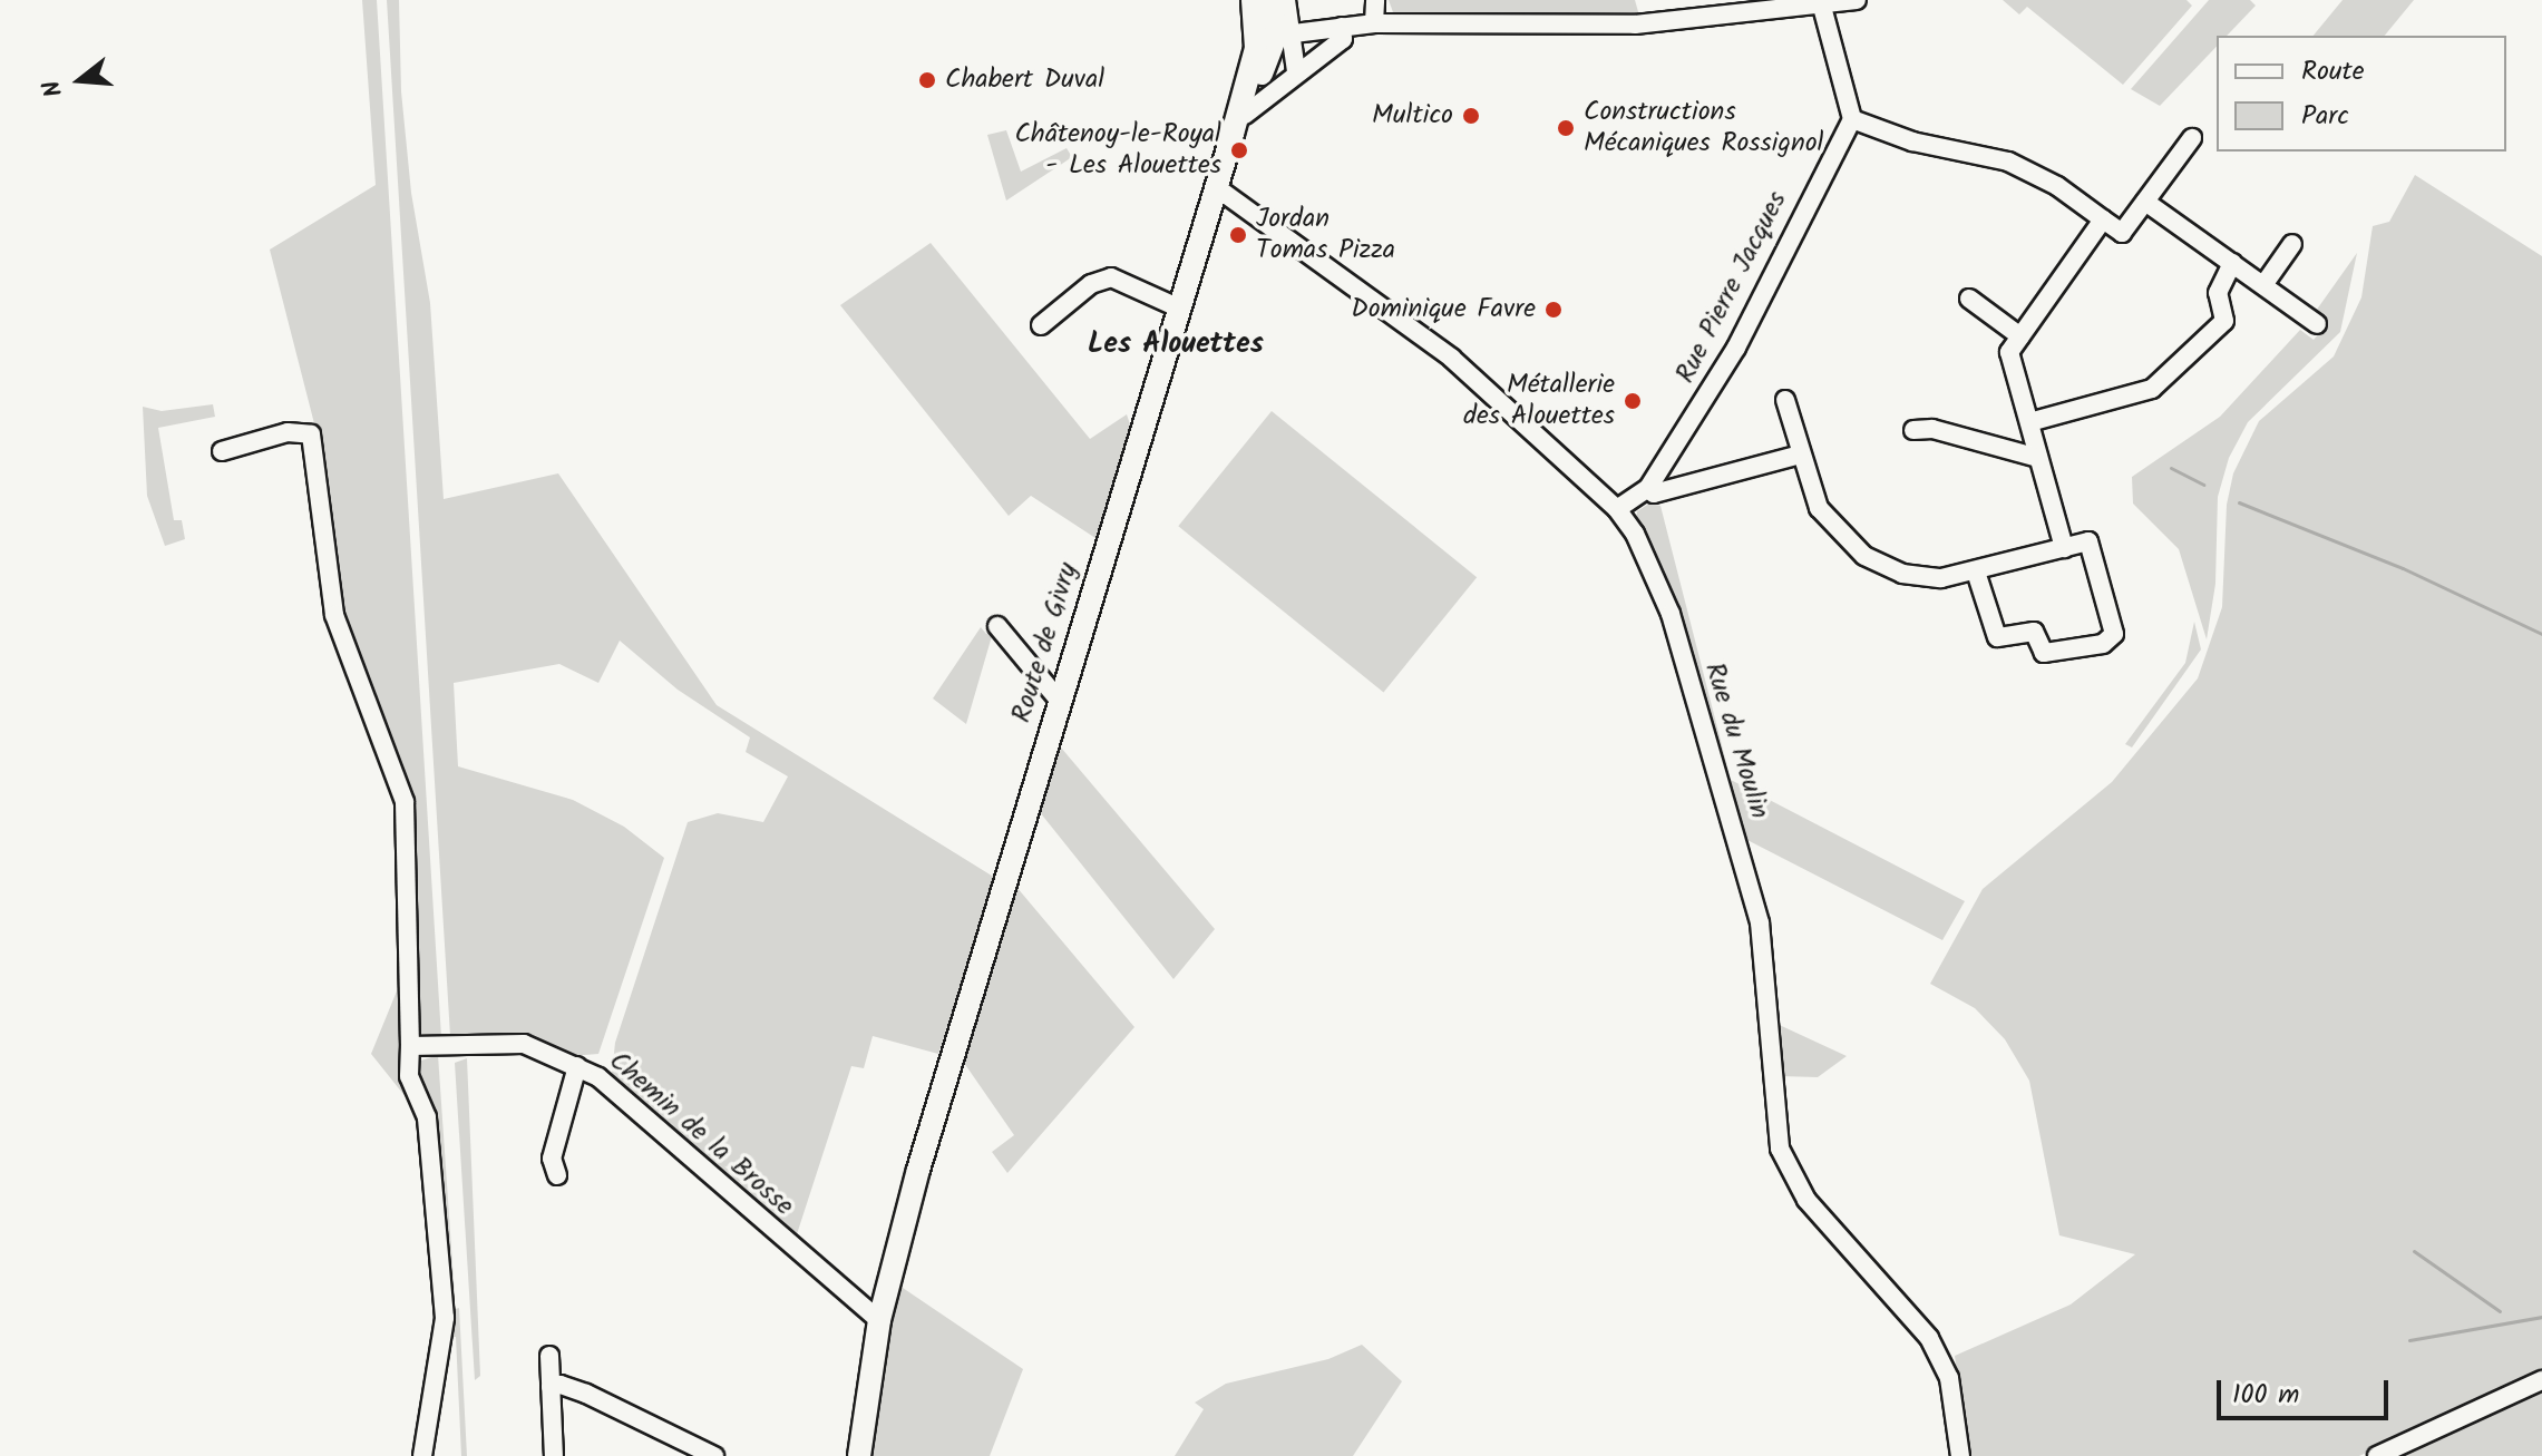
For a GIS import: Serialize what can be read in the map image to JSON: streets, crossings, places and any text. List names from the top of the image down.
{
  "streets": {
    "main road": ["Route de Givry"],
    "street": ["Rue Pierre Jacques", "Rue du Moulin", "Chemin de la Brosse"]
  },
  "crossings": [
    ["Rue Pierre Jacques", "Rue du Moulin"],
    ["Route de Givry", "Rue du Moulin"],
    ["Route de Givry", "Chemin de la Brosse"]
  ],
  "districts": ["Les Alouettes"],
  "places": [
    "Chabert Duval",
    "Multico",
    "Constructions Mécaniques Rossignol",
    "Châtenoy-le-Royal - Les Alouettes",
    "Jordan Tomas Pizza",
    "Dominique Favre",
    "Métallerie des Alouettes"
  ],
  "legend": ["Route", "Parc"],
  "scale_bar": "100 m",
  "north": "left"
}
